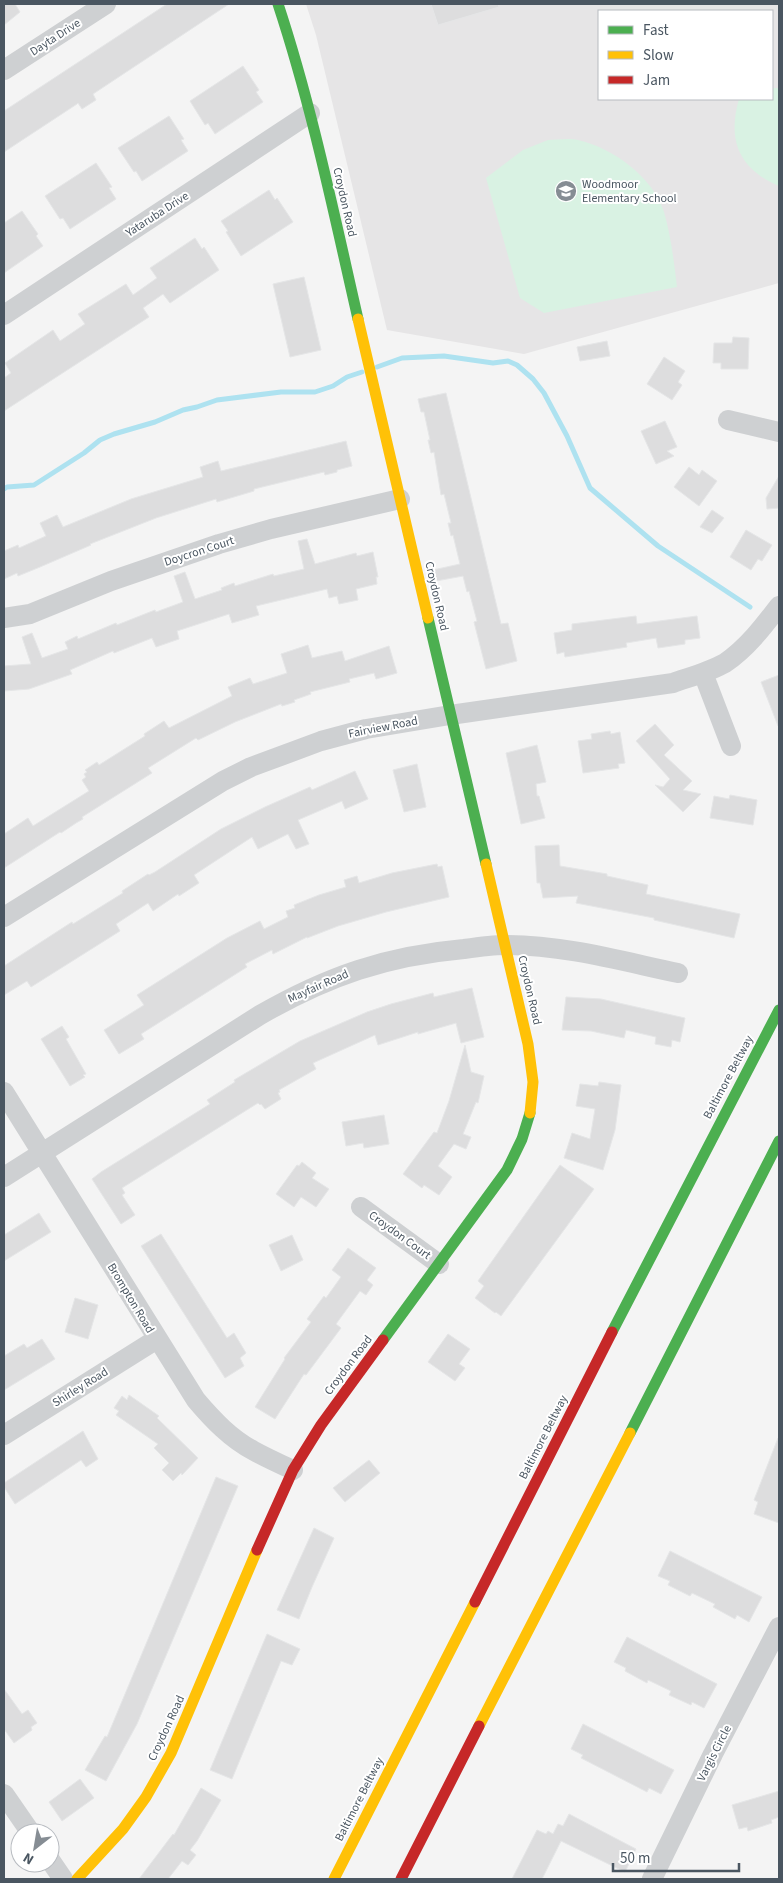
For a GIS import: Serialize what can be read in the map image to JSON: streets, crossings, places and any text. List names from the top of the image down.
{
  "streets": {
    "main road": ["Croydon Road", "Baltimore Beltway"],
    "street": [
      "Dayta Drive",
      "Yataruba Drive",
      "Doycron Court",
      "Fairview Road",
      "Mayfair Road",
      "Croydon Court",
      "Brompton Road",
      "Shirley Road",
      "Vargis Circle"
    ]
  },
  "crossings": [
    ["Croydon Road", "Yataruba Drive"],
    ["Croydon Road", "Doycron Court"],
    ["Croydon Road", "Fairview Road"],
    ["Croydon Road", "Mayfair Road"],
    ["Croydon Road", "Croydon Court"],
    ["Croydon Road", "Brompton Road"],
    ["Mayfair Road", "Brompton Road"],
    ["Brompton Road", "Shirley Road"]
  ],
  "places": {
    "school or university": ["Woodmoor Elementary School"]
  },
  "legend": ["Fast", "Slow", "Jam"],
  "scale_bar": "50 m",
  "north": "bottom left"
}
